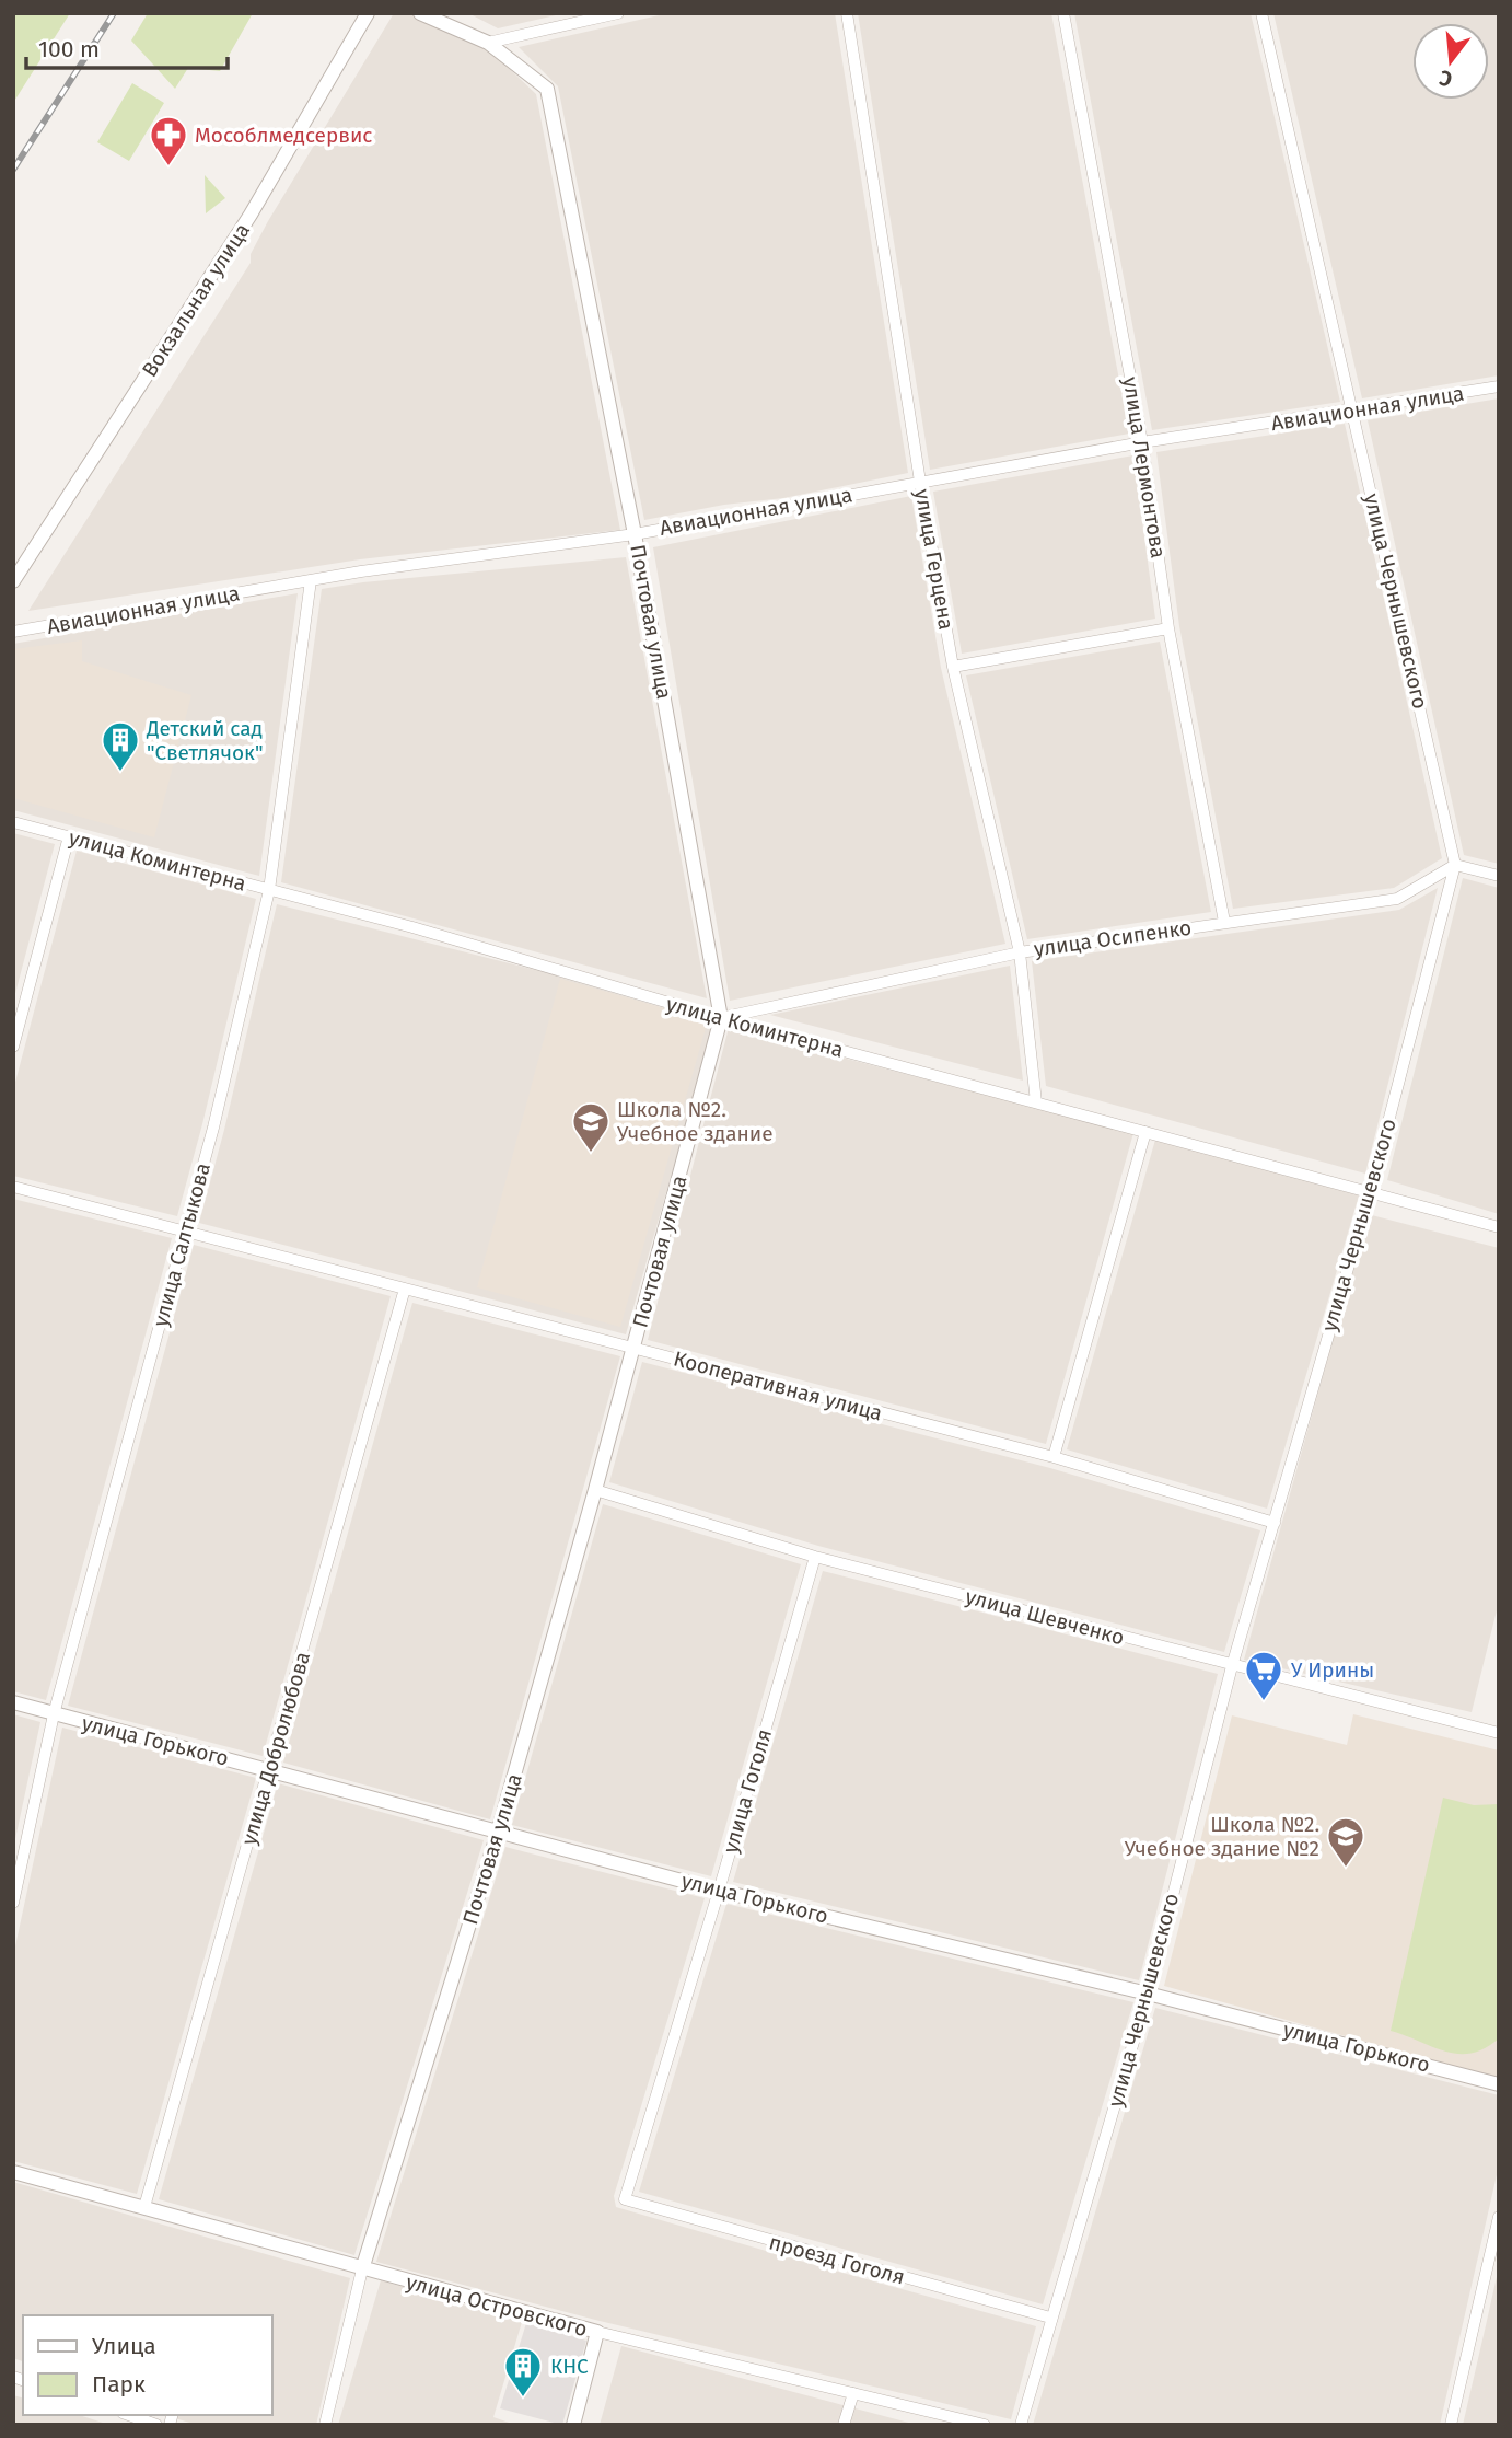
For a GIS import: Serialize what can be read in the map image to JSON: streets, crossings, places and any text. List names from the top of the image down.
{
  "streets": {
    "street": [
      "Вокзальная улица",
      "Авиационная улица",
      "улица Лермонтова",
      "улица Герцена",
      "улица Чернышевского",
      "Почтовая улица",
      "улица Коминтерна",
      "улица Осипенко",
      "улица Салтыкова",
      "Кооперативная улица",
      "улица Шевченко",
      "улица Горького",
      "улица Добролюбова",
      "улица Гоголя",
      "проезд Гоголя",
      "улица Островского"
    ]
  },
  "crossings": [
    ["Авиационная улица", "улица Лермонтова"],
    ["Авиационная улица", "улица Герцена"],
    ["Авиационная улица", "улица Чернышевского"],
    ["Авиационная улица", "Почтовая улица"],
    ["Авиационная улица", "улица Салтыкова"],
    ["улица Лермонтова", "улица Осипенко"],
    ["улица Герцена", "улица Коминтерна"],
    ["улица Герцена", "улица Осипенко"],
    ["улица Чернышевского", "улица Коминтерна"],
    ["улица Чернышевского", "улица Осипенко"],
    ["улица Чернышевского", "Кооперативная улица"],
    ["улица Чернышевского", "улица Шевченко"],
    ["улица Чернышевского", "улица Горького"],
    ["улица Чернышевского", "проезд Гоголя"],
    ["Почтовая улица", "улица Коминтерна"],
    ["Почтовая улица", "улица Осипенко"],
    ["Почтовая улица", "Кооперативная улица"],
    ["Почтовая улица", "улица Шевченко"],
    ["Почтовая улица", "улица Горького"],
    ["Почтовая улица", "улица Островского"],
    ["улица Коминтерна", "улица Осипенко"],
    ["улица Коминтерна", "улица Салтыкова"],
    ["улица Салтыкова", "Кооперативная улица"],
    ["улица Салтыкова", "улица Горького"],
    ["Кооперативная улица", "улица Добролюбова"],
    ["улица Шевченко", "улица Гоголя"],
    ["улица Горького", "улица Добролюбова"],
    ["улица Горького", "улица Гоголя"],
    ["улица Добролюбова", "улица Островского"],
    ["улица Гоголя", "проезд Гоголя"]
  ],
  "places": {
    "pharmacy": ["Мособлмедсервис"],
    "building": ["Детский сад \"Светлячок\"", "КНС"],
    "school or university": ["Школа №2. Учебное здание", "Школа №2. Учебное здание №2"],
    "supermarket": ["У Ирины"]
  },
  "legend": ["Улица", "Парк"],
  "scale_bar": "100 m",
  "north": "bottom"
}
